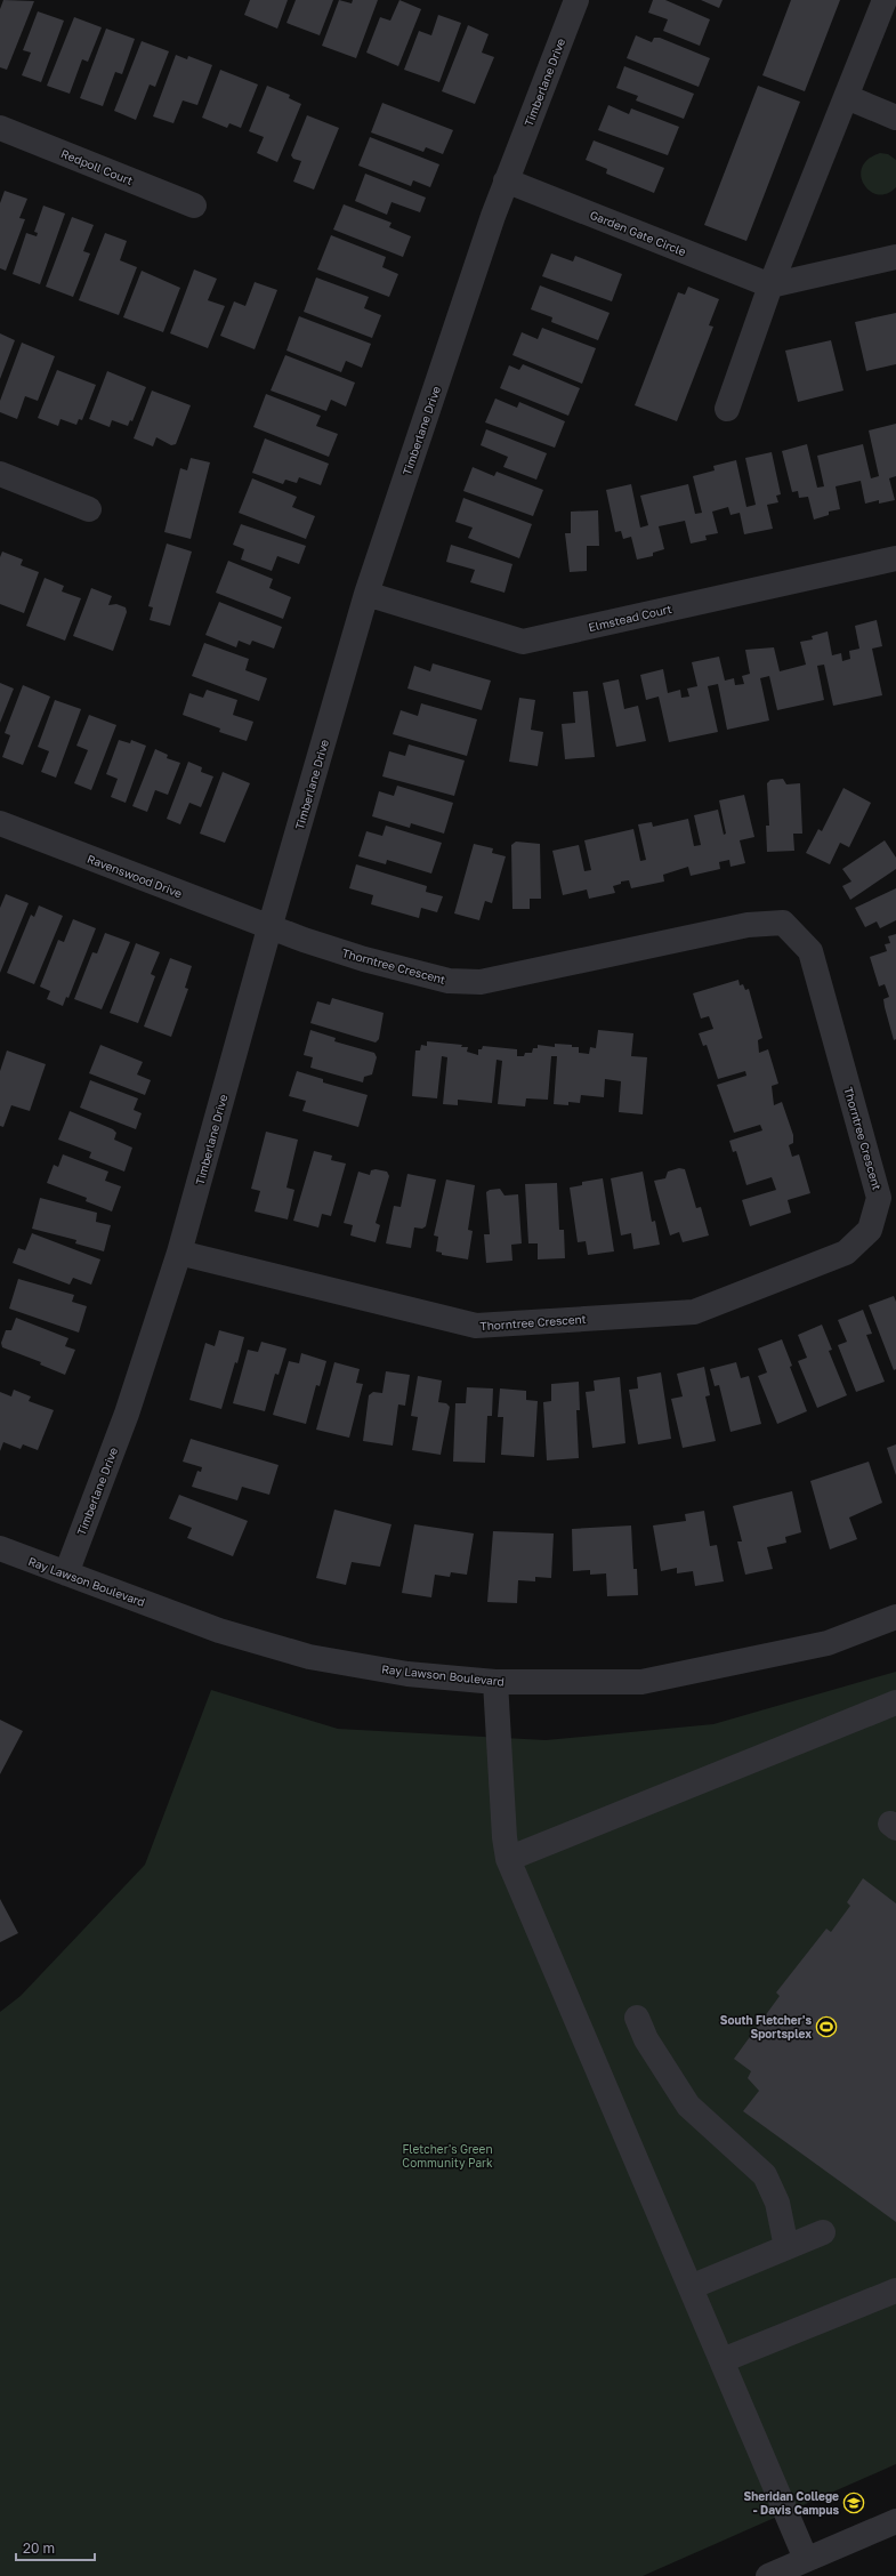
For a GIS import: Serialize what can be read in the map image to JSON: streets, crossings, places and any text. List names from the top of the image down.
{
  "streets": {
    "street": [
      "Timberlane Drive",
      "Redpoll Court",
      "Garden Gate Circle",
      "Elmstead Court",
      "Ravenswood Drive",
      "Thorntree Crescent",
      "Ray Lawson Boulevard"
    ]
  },
  "crossings": [
    ["Timberlane Drive", "Garden Gate Circle"],
    ["Timberlane Drive", "Elmstead Court"],
    ["Timberlane Drive", "Ravenswood Drive"],
    ["Timberlane Drive", "Thorntree Crescent"],
    ["Timberlane Drive", "Ray Lawson Boulevard"],
    ["Ravenswood Drive", "Thorntree Crescent"]
  ],
  "parks": ["Fletcher's Green Community Park"],
  "places": {
    "sports": ["South Fletcher's Sportsplex"],
    "school or university": ["Sheridan College - Davis Campus"]
  },
  "scale_bar": "20 m"
}
